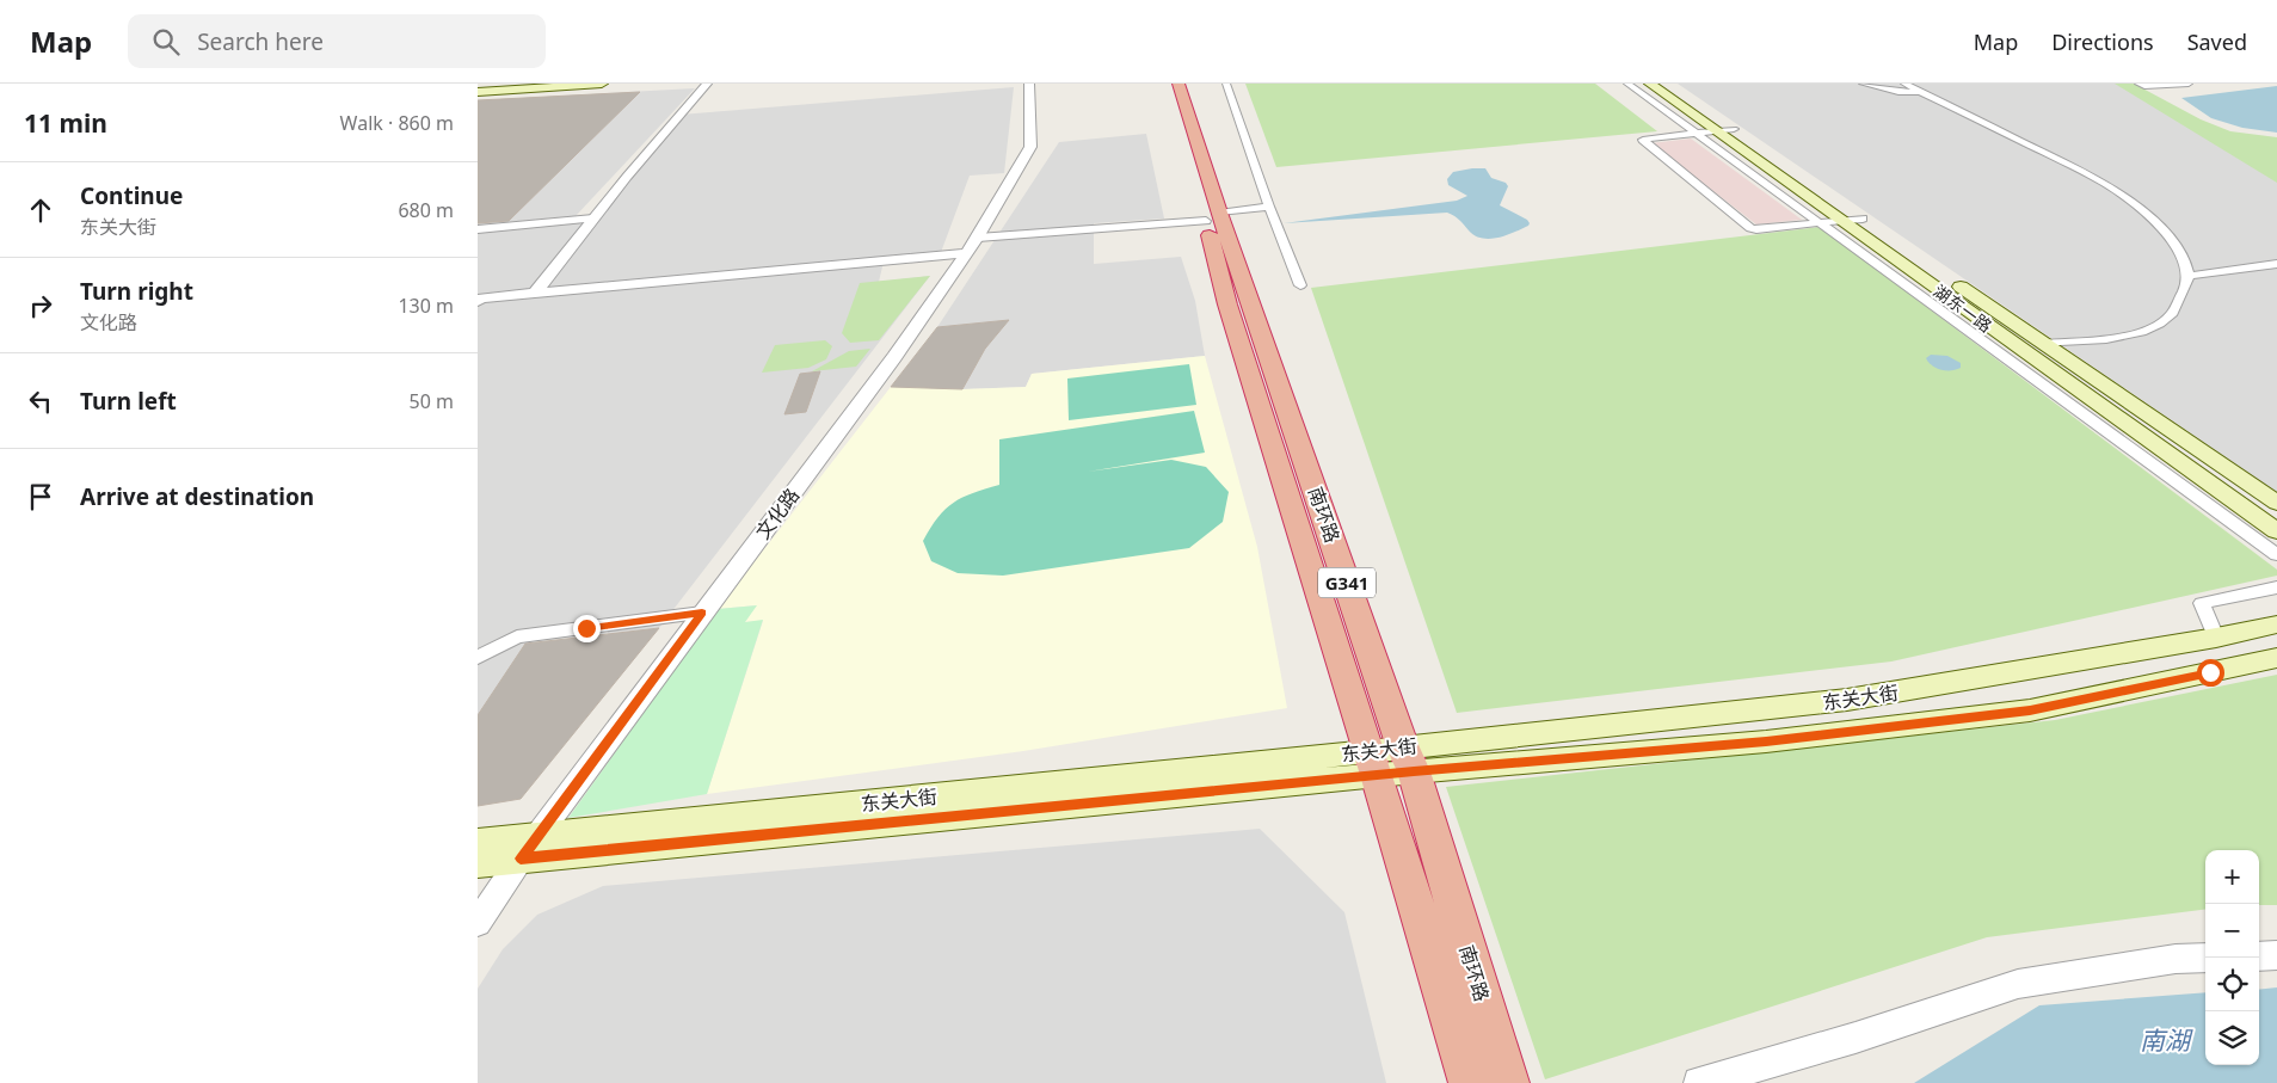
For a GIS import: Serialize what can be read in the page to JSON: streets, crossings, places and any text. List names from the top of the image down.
{
  "streets": {
    "highway": ["南环路", "G341"],
    "main road": ["湖东一路", "东关大街"],
    "street": ["文化路"]
  },
  "crossings": [
    ["文化路", "东关大街"],
    ["南环路", "东关大街"]
  ],
  "water": ["南湖"],
  "page": {
    "header": "Map",
    "search": "Search here",
    "nav": ["Map", "Directions", "Saved"],
    "heading": ["11 min", "Walk · 860 m"],
    "list": [
      ["Continue", "东关大街", "680 m"],
      ["Turn right", "文化路", "130 m"],
      ["Turn left", "50 m"],
      "Arrive at destination"
    ],
    "map_buttons": ["+", "−"]
  }
}
